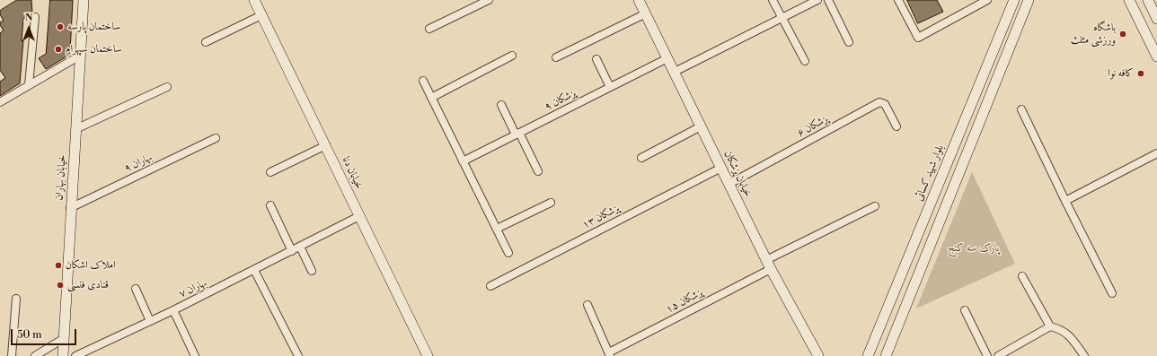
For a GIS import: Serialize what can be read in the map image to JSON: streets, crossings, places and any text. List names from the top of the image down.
{
  "streets": {
    "street": [
      "۹ پزشکان",
      "۶ پزشکان",
      "۹ بهاران",
      "خیابان دنا",
      "بلوار شهید کسائی",
      "خیابان پزشکان",
      "خیابان بهاران",
      "۱۳ پزشکان",
      "۷ بهاران",
      "۱۵ پزشکان"
    ]
  },
  "crossings": [
    ["۹ پزشکان", "خیابان پزشکان"],
    ["۶ پزشکان", "خیابان پزشکان"],
    ["۹ بهاران", "خیابان بهاران"],
    ["خیابان دنا", "۷ بهاران"],
    ["خیابان پزشکان", "۱۳ پزشکان"],
    ["خیابان پزشکان", "۱۵ پزشکان"]
  ],
  "parks": ["پارک سه کنج"],
  "places": [
    "ساختمان پارسه",
    "باشگاه ورزشی مثلث",
    "ساختمان سپهرام",
    "کافه نوا",
    "املاک اشکان",
    "قنادی فنسی"
  ],
  "scale_bar": "50 m",
  "north": "top"
}
